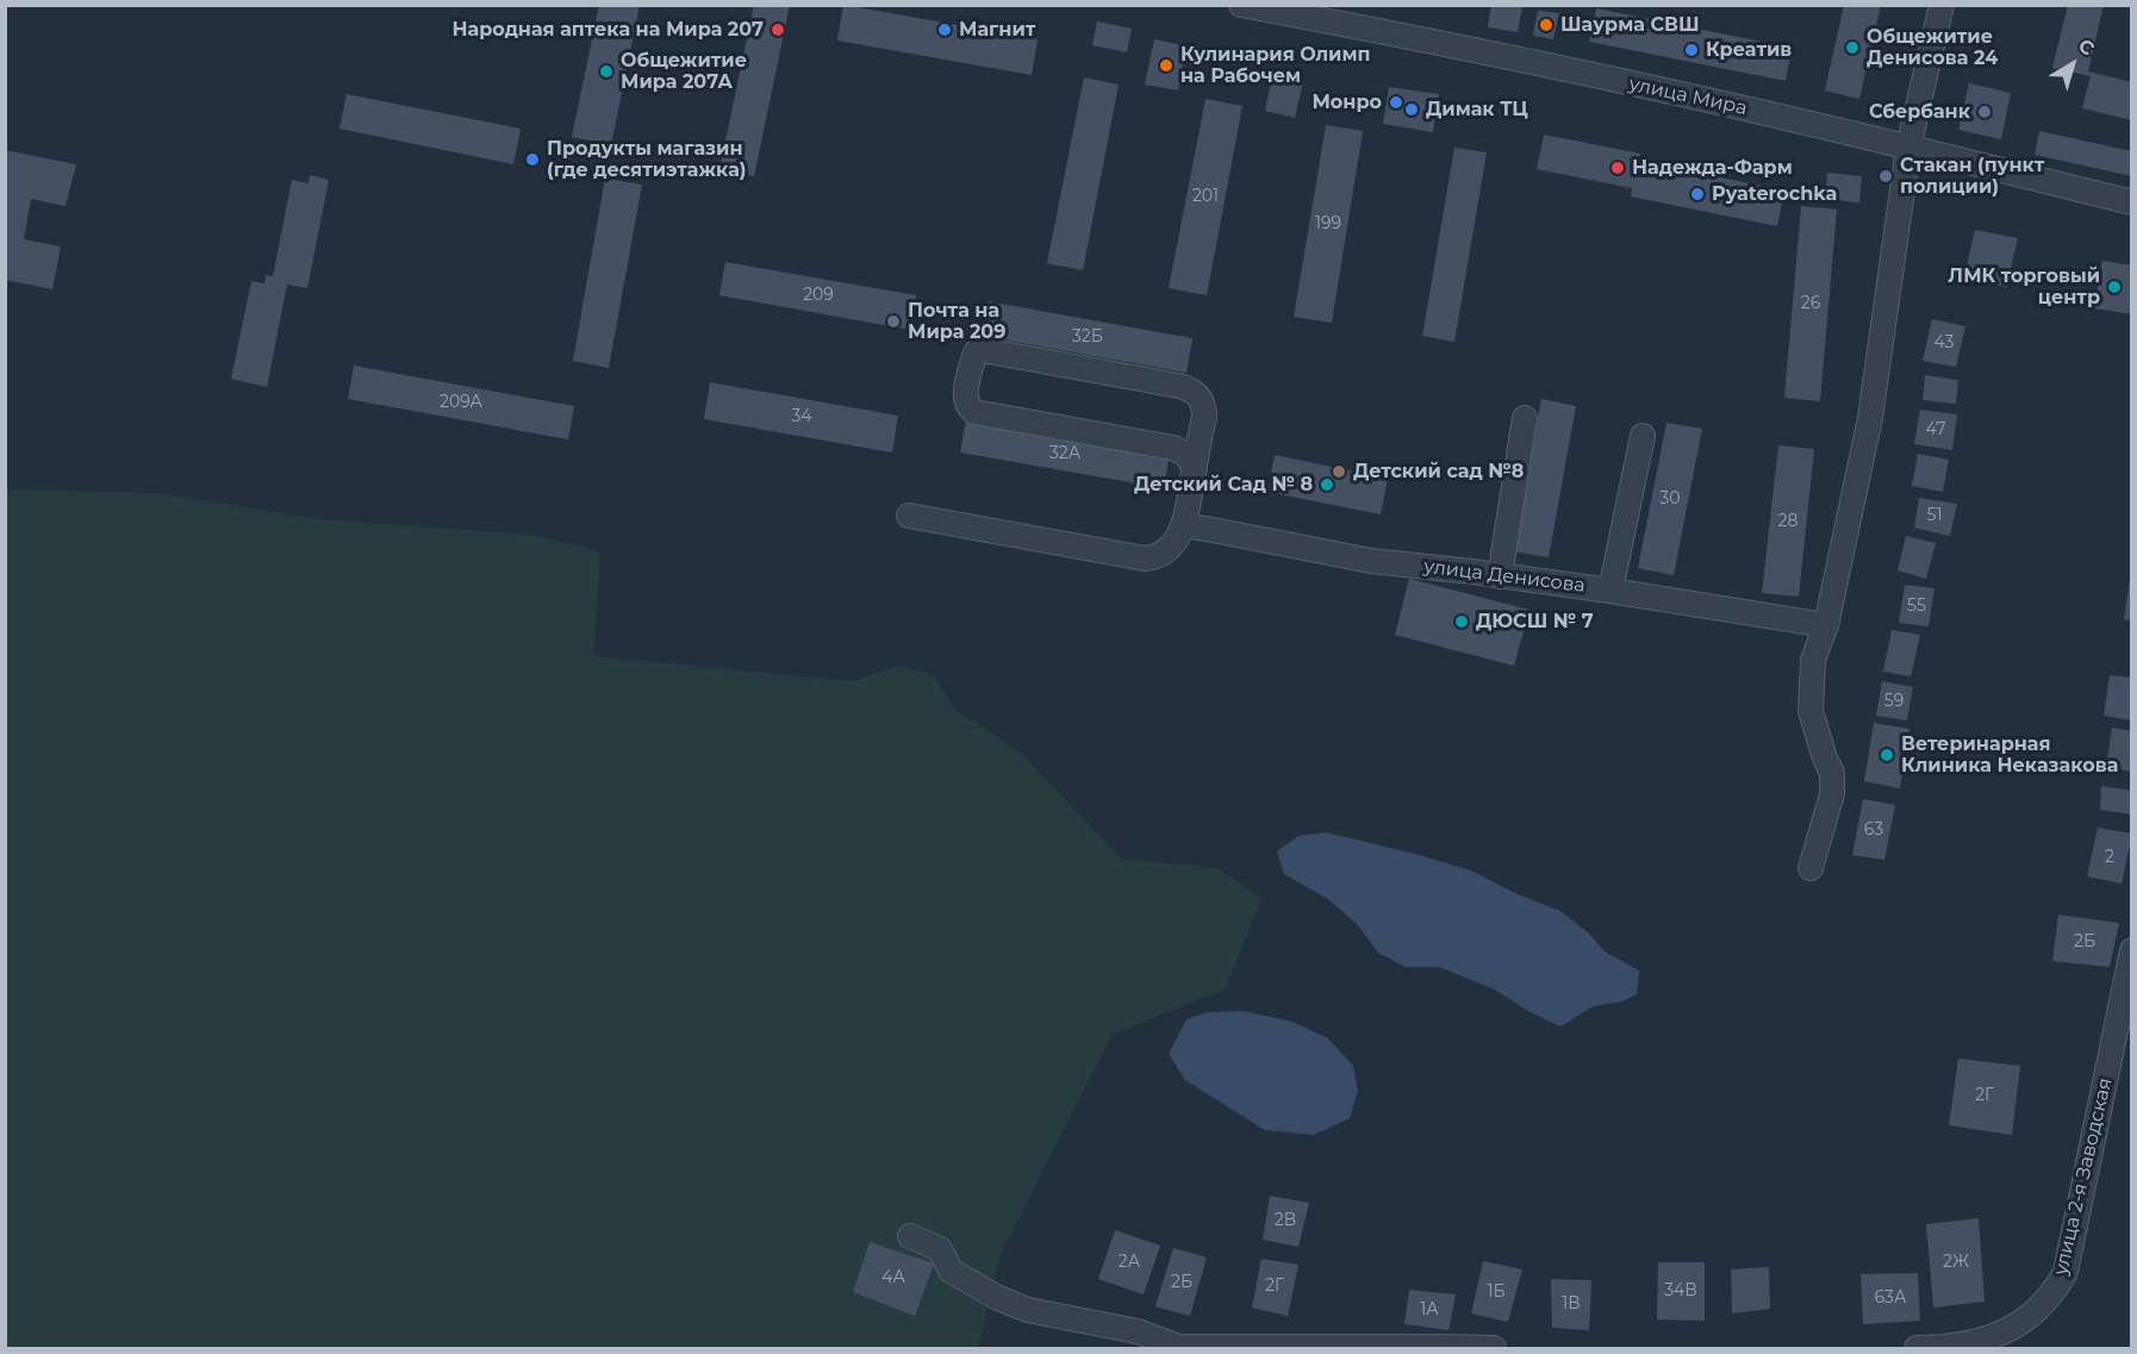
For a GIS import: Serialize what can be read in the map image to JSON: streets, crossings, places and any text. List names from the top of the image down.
{
  "streets": {
    "street": ["улица Мира", "улица Денисова", "улица 2-я Заводская"]
  },
  "places": [
    "Шаурма СВШ",
    "Народная аптека на Мира 207",
    "Магнит",
    "Общежитие Денисова 24",
    "Креатив",
    "Кулинария Олимп на Рабочем",
    "Общежитие Мира 207А",
    "Монро",
    "Димак ТЦ",
    "Сбербанк",
    "Продукты магазин (где десятиэтажка)",
    "Надежда-Фарм",
    "Стакан (пункт полиции)",
    "Pyaterochka",
    "ЛМК торговый центр",
    "Почта на Мира 209",
    "Детский сад №8",
    "Детский Сад № 8",
    "ДЮСШ № 7",
    "Ветеринарная Клиника Неказакова"
  ],
  "house_numbers": [
    "201",
    "199",
    "209",
    "26",
    "32Б",
    "43",
    "209А",
    "34",
    "47",
    "32А",
    "30",
    "51",
    "28",
    "55",
    "59",
    "63",
    "2",
    "2Б",
    "2Г",
    "2В",
    "2А",
    "2Ж",
    "4А",
    "2Б",
    "2Г",
    "34В",
    "1Б",
    "63А",
    "1В",
    "1А"
  ],
  "north": "top right"
}
